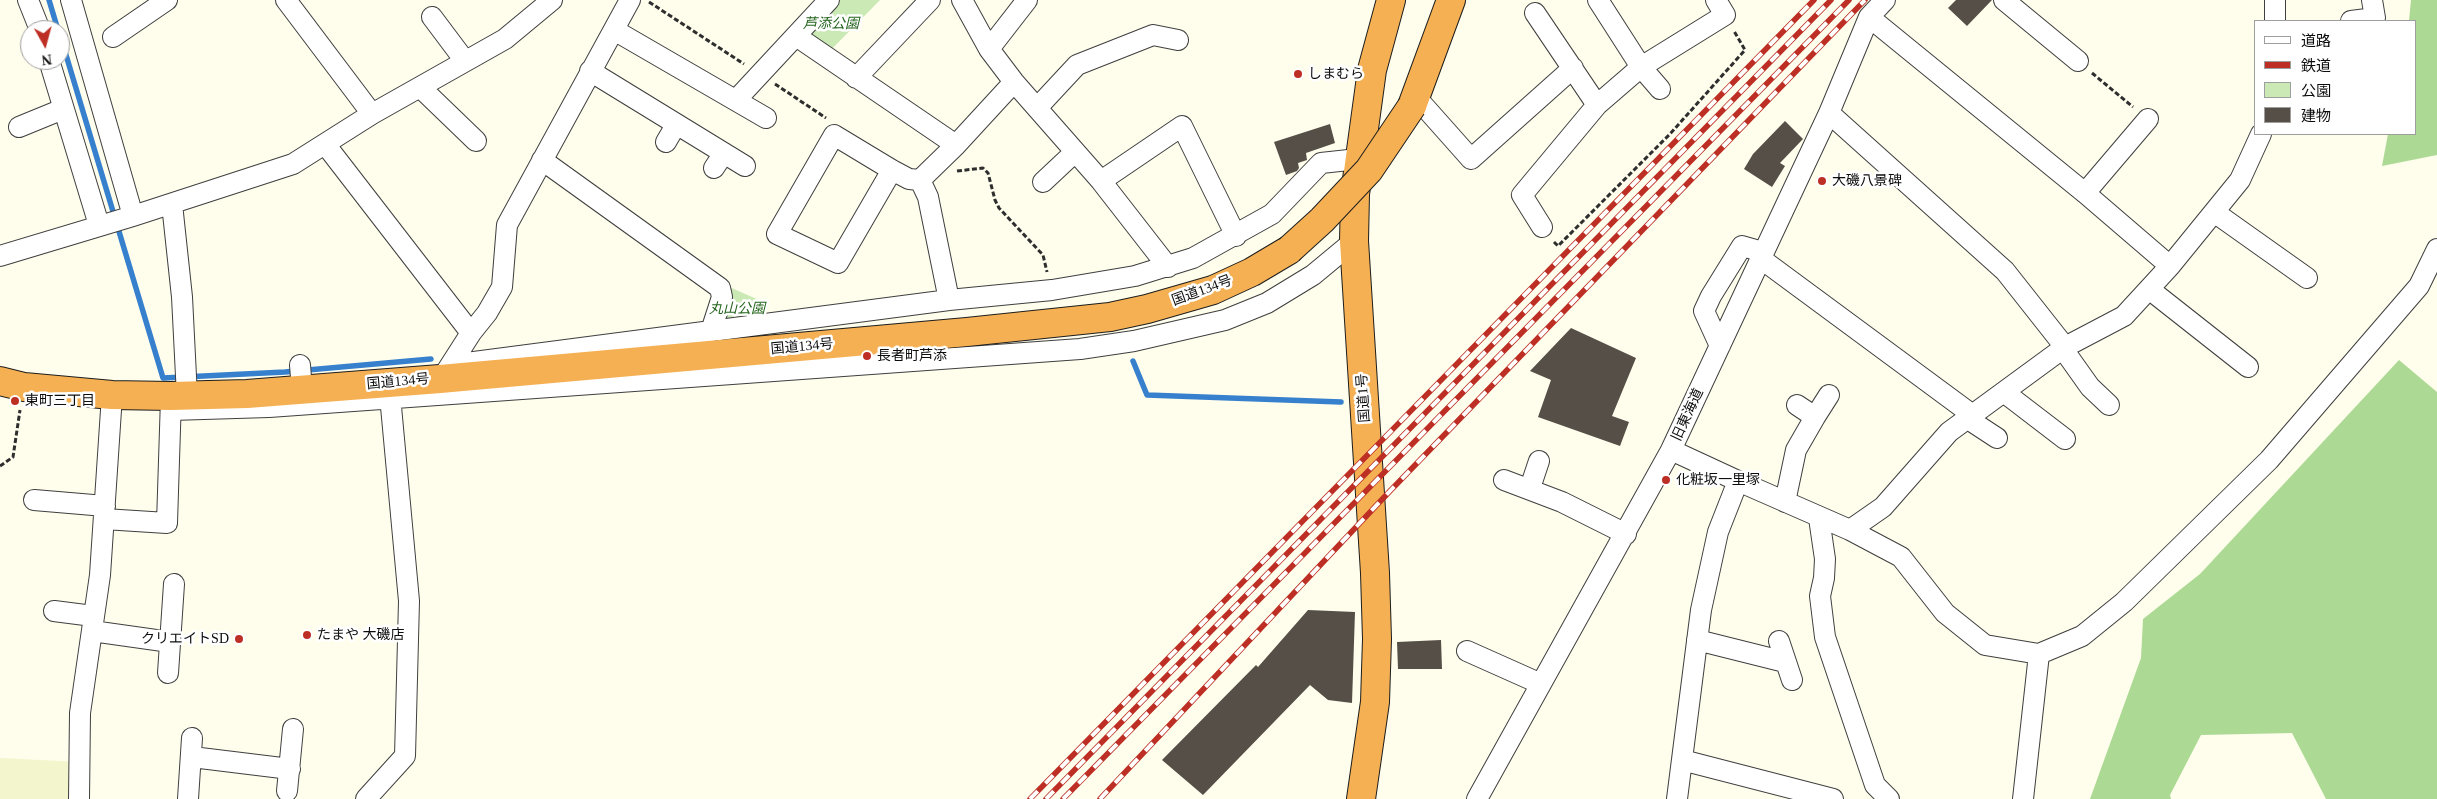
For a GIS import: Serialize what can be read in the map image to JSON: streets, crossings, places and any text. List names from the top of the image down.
{
  "streets": {
    "highway": ["国道134号", "国道1号"],
    "street": ["旧東海道"]
  },
  "parks": ["芦添公園", "丸山公園"],
  "places": [
    "しまむら",
    "大磯八景碑",
    "長者町芦添",
    "東町三丁目",
    "化粧坂一里塚",
    "たまや 大磯店",
    "クリエイトSD"
  ],
  "legend": [
    "道路",
    "鉄道",
    "公園",
    "建物"
  ],
  "north": "bottom"
}
